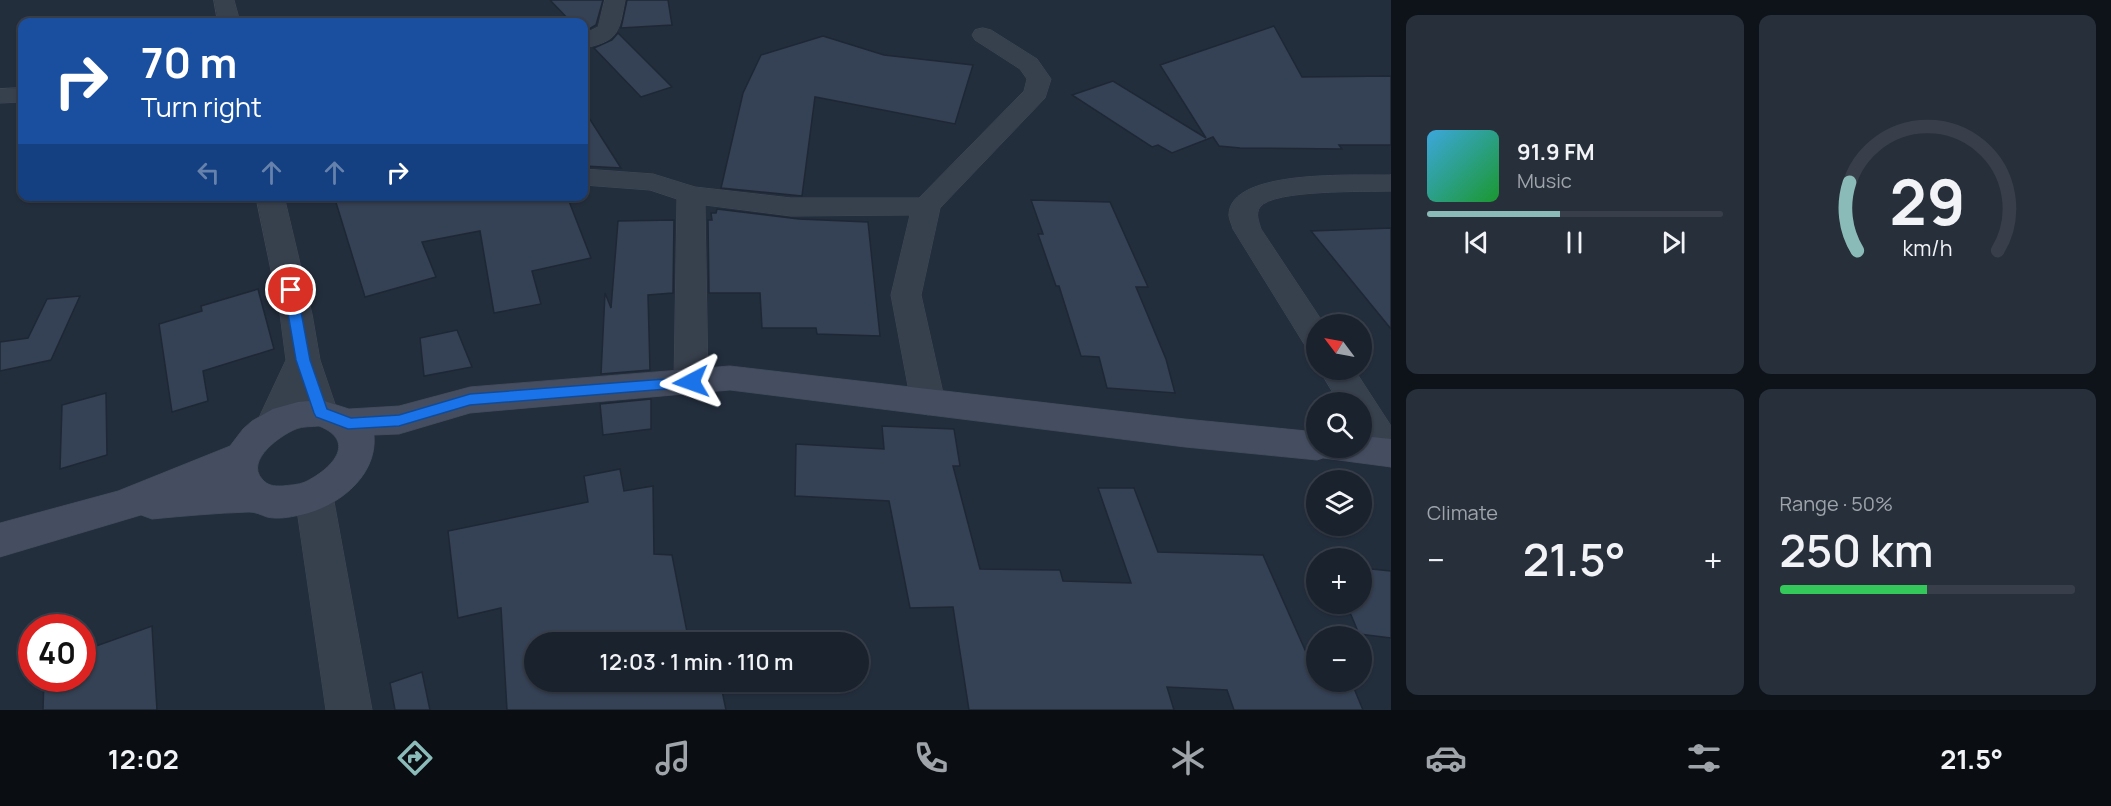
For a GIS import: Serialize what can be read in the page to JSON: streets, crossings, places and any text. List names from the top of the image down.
{
  "north": "top left",
  "page": {
    "turn": ["70 m", "Turn right"],
    "song": ["91.9 FM", "Music"],
    "map_buttons": ["+", "−"],
    "tile": [
      "Climate",
      ["Range · 50%", "250 km"]
    ],
    "heat": ["−", "21.5°", "+"],
    "limit": "40",
    "trip": "12:03 · 1 min · 110 m",
    "tabs": ["12:02", "21.5°"],
    "gauge": ["29", "km/h"]
  }
}
